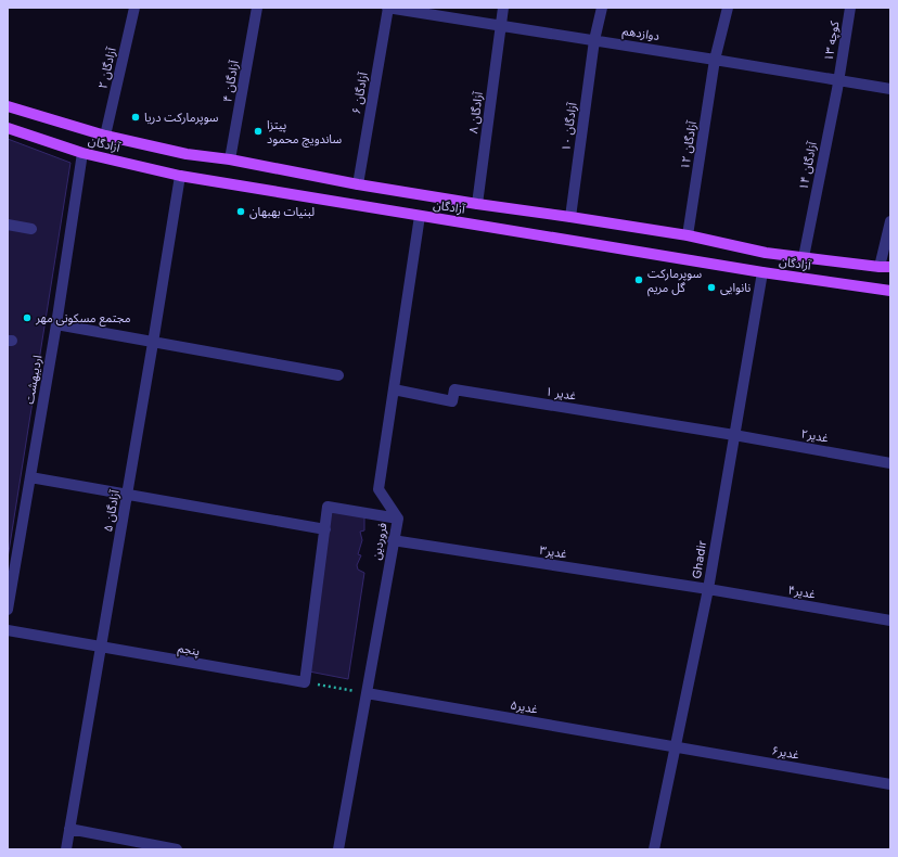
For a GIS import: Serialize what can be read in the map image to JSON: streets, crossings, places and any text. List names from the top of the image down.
{
  "streets": {
    "main road": ["آزادگان"],
    "street": [
      "دوازدهم",
      "کوچه ۱۳",
      "آزادگان ۲",
      "آزادگان ۴",
      "آزادگان ۶",
      "آزادگان ۸",
      "آزادگان ۱۰",
      "آزادگان ۱۲",
      "آزادگان ۱۴",
      "اردیبهشت",
      "غدیر ۱",
      "غدیر۲",
      "آزادگان ۵",
      "فروردین",
      "غدیر۳",
      "Ghadir",
      "غدیر۴",
      "پنجم",
      "غدیر۵",
      "غدیر۶"
    ]
  },
  "crossings": [
    ["دوازدهم", "کوچه ۱۳"],
    ["دوازدهم", "آزادگان ۶"],
    ["دوازدهم", "آزادگان ۸"],
    ["دوازدهم", "آزادگان ۱۰"],
    ["دوازدهم", "آزادگان ۱۲"],
    ["دوازدهم", "آزادگان ۱۴"],
    ["کوچه ۱۳", "آزادگان ۱۴"],
    ["آزادگان ۲", "آزادگان"],
    ["آزادگان ۴", "آزادگان"],
    ["آزادگان ۶", "آزادگان"],
    ["آزادگان ۸", "آزادگان"],
    ["آزادگان ۱۰", "آزادگان"],
    ["آزادگان", "آزادگان ۱۲"],
    ["آزادگان", "آزادگان ۱۴"],
    ["آزادگان", "اردیبهشت"],
    ["آزادگان", "آزادگان ۵"],
    ["آزادگان", "فروردین"],
    ["آزادگان", "Ghadir"],
    ["غدیر ۱", "غدیر۲"],
    ["غدیر ۱", "فروردین"],
    ["غدیر ۱", "Ghadir"],
    ["غدیر۲", "Ghadir"],
    ["آزادگان ۵", "پنجم"],
    ["فروردین", "غدیر۳"],
    ["فروردین", "غدیر۵"],
    ["غدیر۳", "Ghadir"],
    ["غدیر۳", "غدیر۴"],
    ["Ghadir", "غدیر۴"],
    ["Ghadir", "غدیر۵"],
    ["Ghadir", "غدیر۶"],
    ["غدیر۵", "غدیر۶"]
  ],
  "places": [
    "سوپرمارکت دریا",
    "پیتزا ساندویچ محمود",
    "لبنیات بهبهان",
    "سوپرمارکت گل مریم",
    "نانوایی",
    "مجتمع مسکونی مهر"
  ]
}
